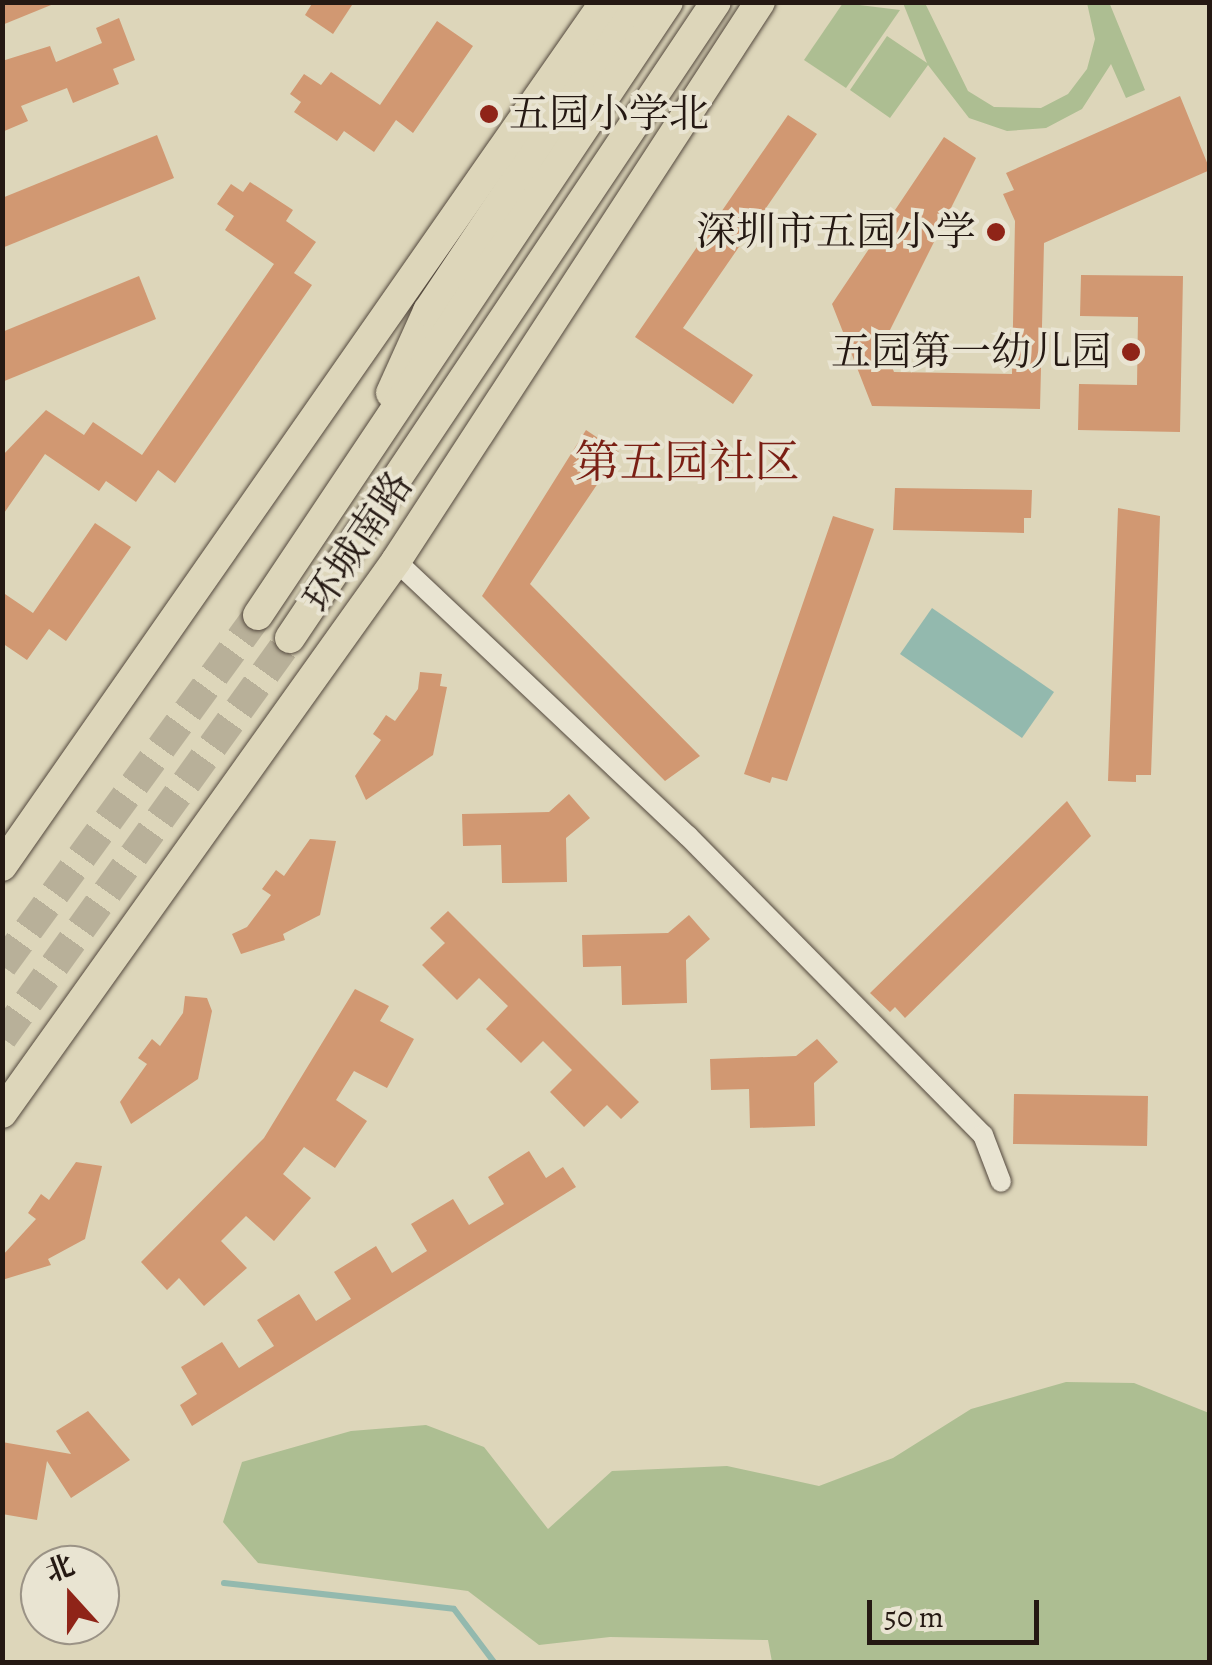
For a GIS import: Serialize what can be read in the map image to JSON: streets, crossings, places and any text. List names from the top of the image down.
{
  "streets": {
    "main road": ["环城南路"]
  },
  "districts": ["第五园社区"],
  "places": ["五园小学北", "深圳市五园小学", "五园第一幼儿园"],
  "scale_bar": "50 m",
  "north": "top"
}
